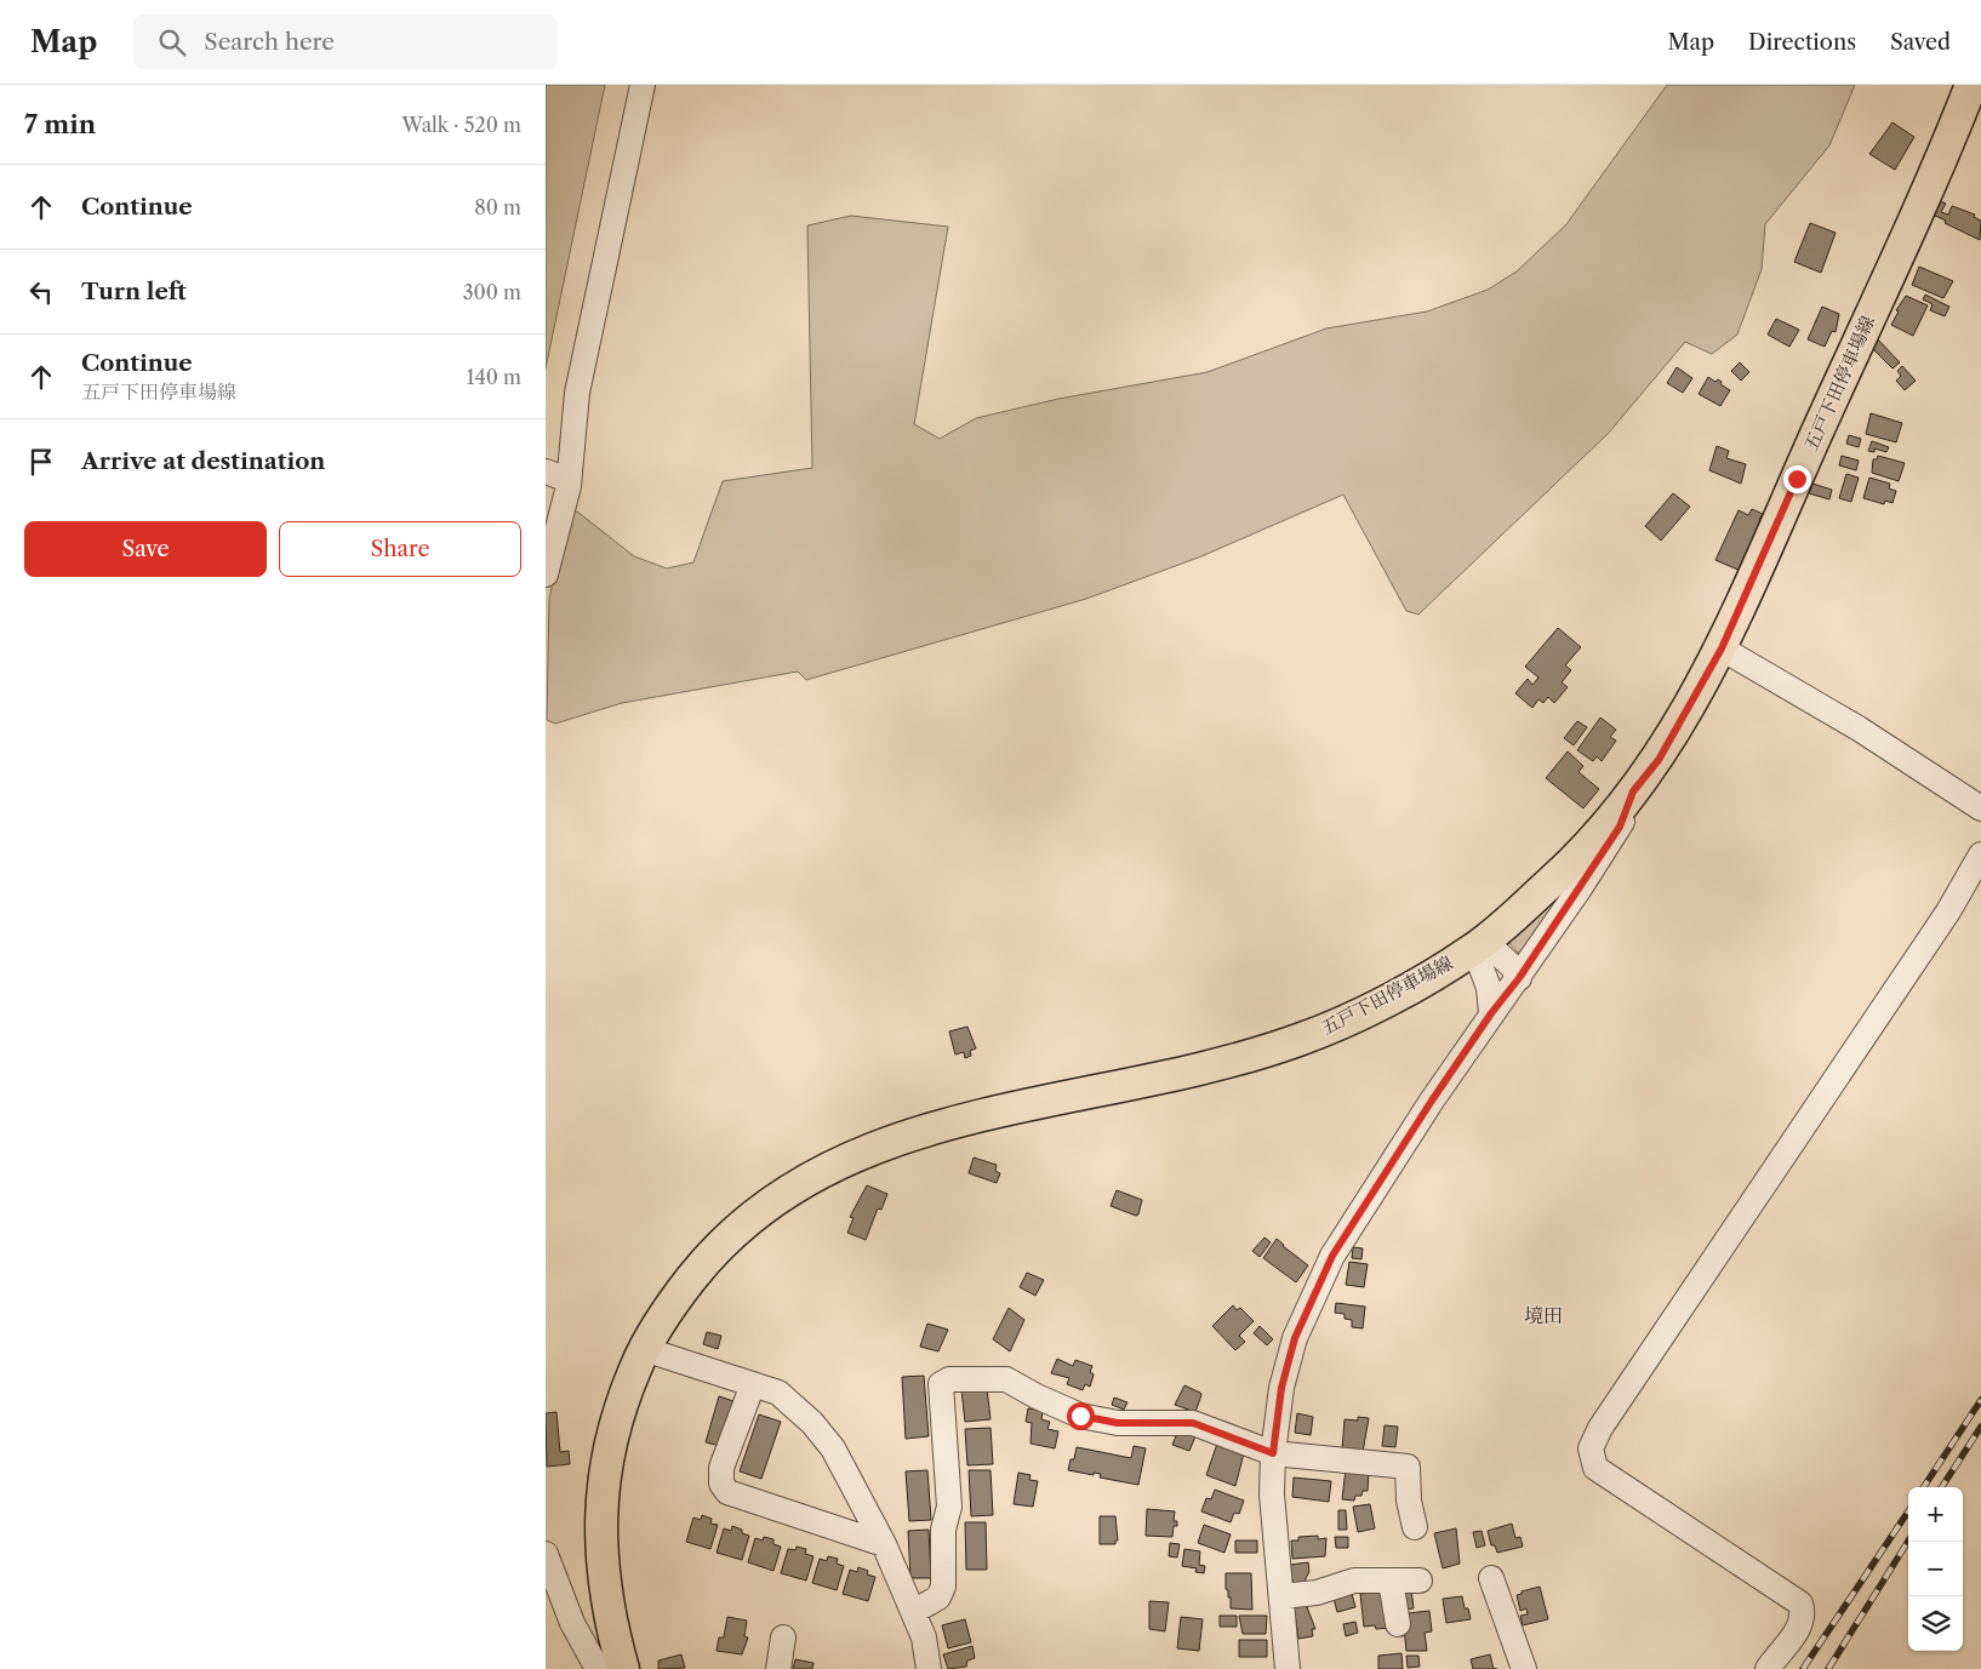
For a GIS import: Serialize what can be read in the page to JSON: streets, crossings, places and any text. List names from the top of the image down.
{
  "streets": {
    "main road": ["五戸下田停車場線"]
  },
  "districts": ["境田"],
  "page": {
    "header": "Map",
    "search": "Search here",
    "nav": ["Map", "Directions", "Saved"],
    "heading": ["7 min", "Walk · 520 m"],
    "list": [
      ["Continue", "80 m"],
      ["Turn left", "300 m"],
      ["Continue", "五戸下田停車場線", "140 m"],
      "Arrive at destination"
    ],
    "buttons": ["Save", "Share"],
    "map_buttons": ["+", "−"]
  }
}
